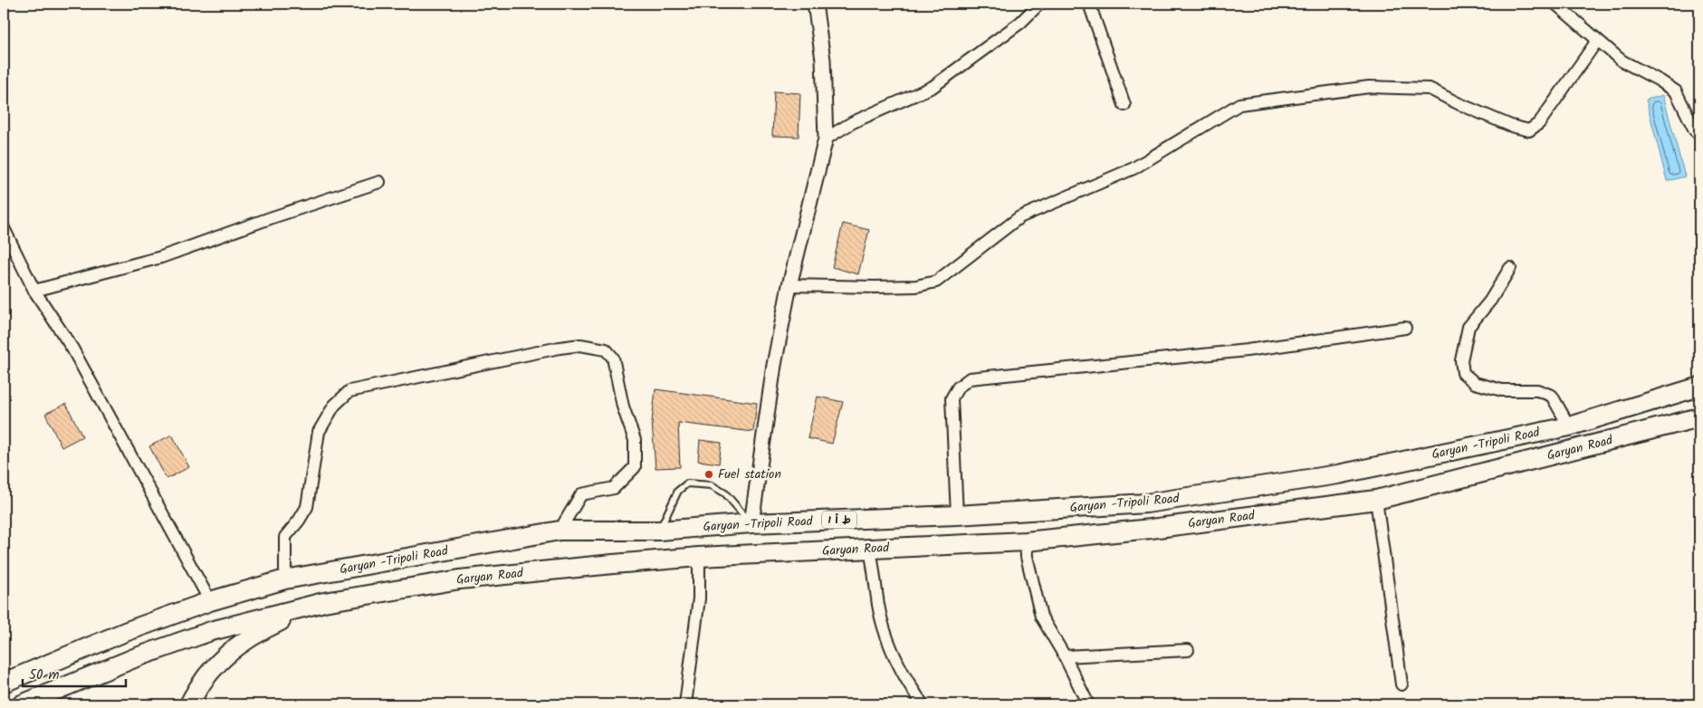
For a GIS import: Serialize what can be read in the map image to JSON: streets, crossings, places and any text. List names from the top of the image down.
{
  "streets": {
    "highway": ["Garyan -Tripoli Road", "Garyan Road", "ط أ 1"]
  },
  "places": ["Fuel station"],
  "scale_bar": "50 m"
}
